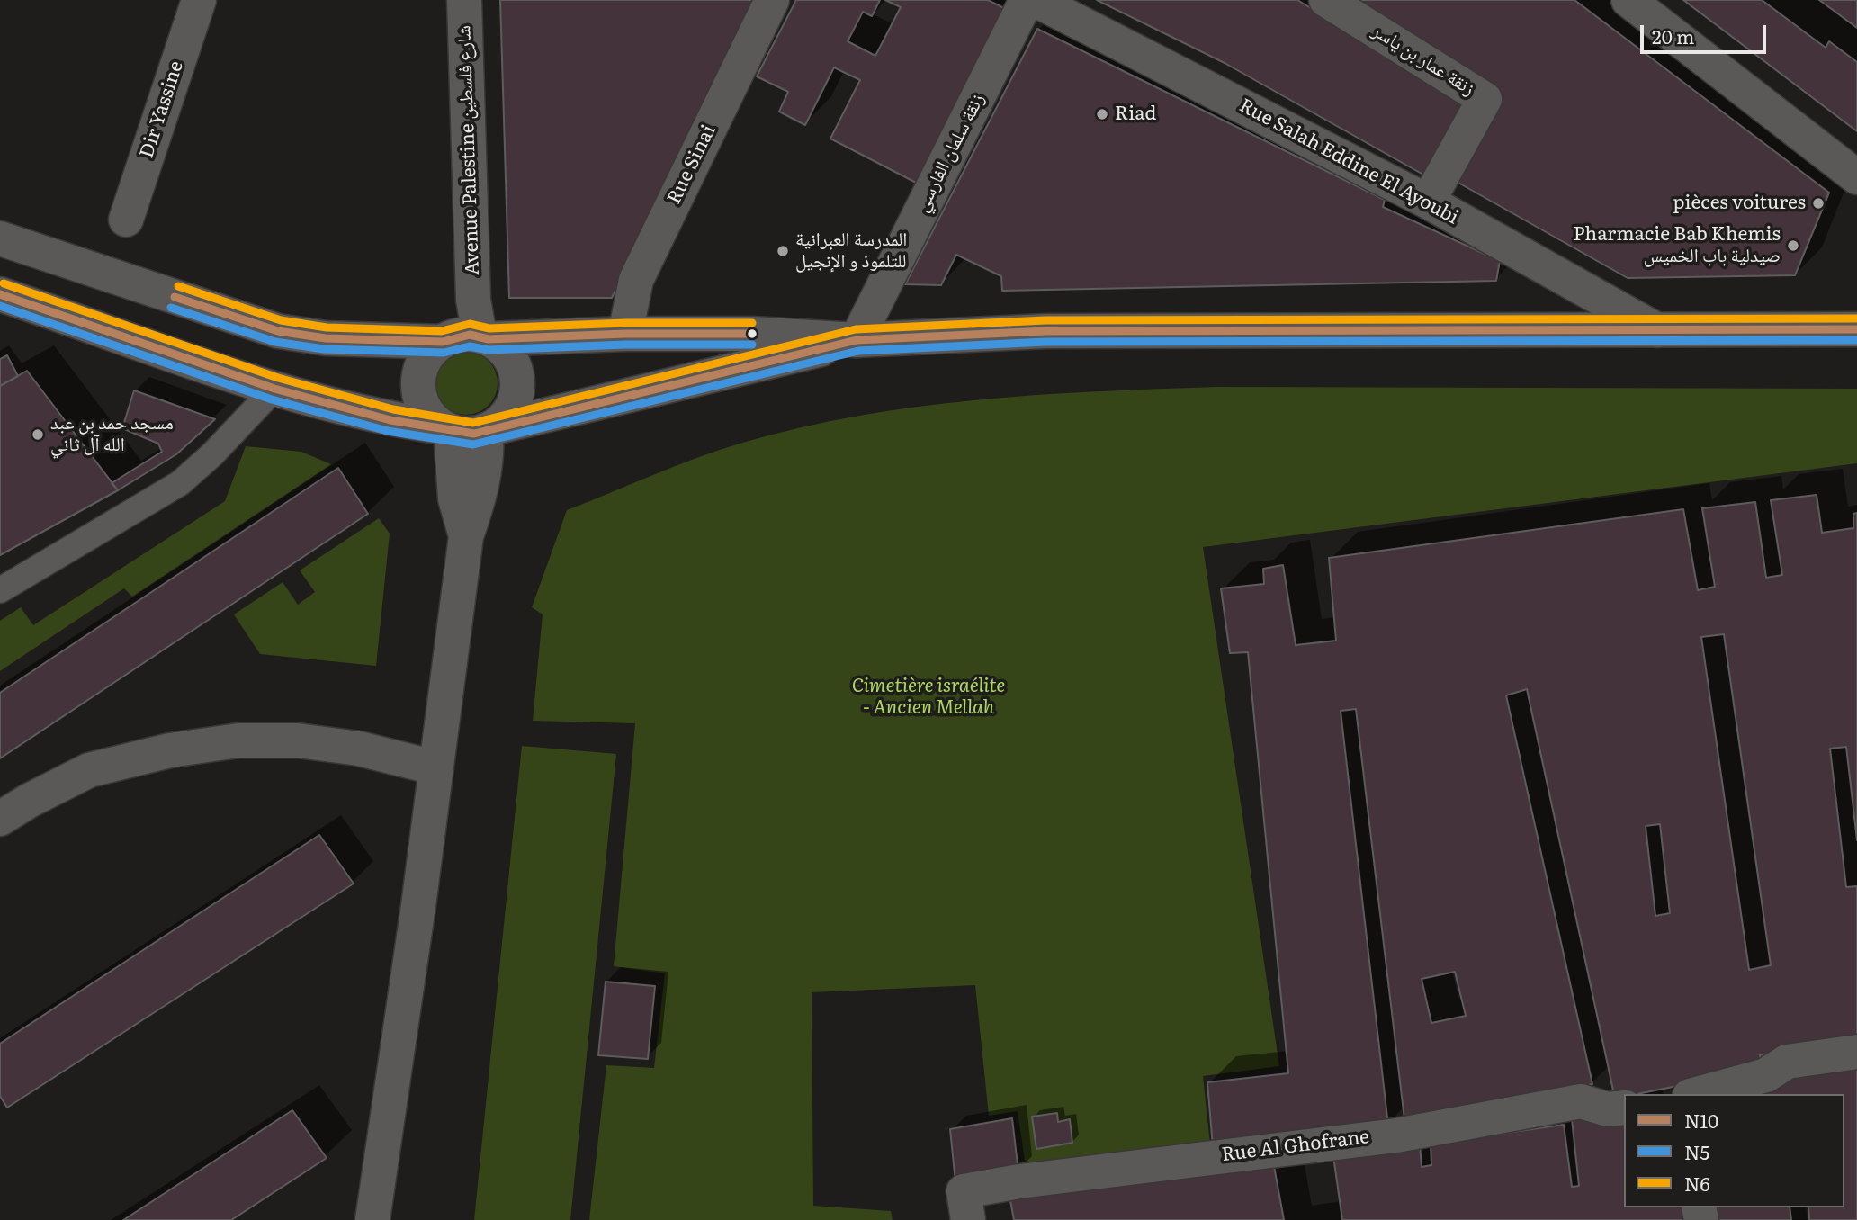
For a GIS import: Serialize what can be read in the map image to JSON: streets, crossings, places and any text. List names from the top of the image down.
{
  "streets": {
    "street": [
      "زنقة عمار بن ياسر",
      "Dir Yassine",
      "Avenue Palestine شارع فلسطين",
      "زنقة سلمان الفارسي",
      "Rue Salah Eddine El Ayoubi",
      "Rue Sinai",
      "Rue Al Ghofrane"
    ]
  },
  "crossings": [
    ["زنقة عمار بن ياسر", "Rue Salah Eddine El Ayoubi"]
  ],
  "parks": ["Cimetière israélite - Ancien Mellah"],
  "places": [
    "Riad",
    "pièces voitures",
    "Pharmacie Bab Khemis صيدلية باب الخميس",
    "المدرسة العبرانية للتلموذ و الإنجيل",
    "مسجد حمد بن عبد الله آل ثاني"
  ],
  "lines": ["transit line N6", "transit line N10", "transit line N5"],
  "legend": ["N10", "N5", "N6"],
  "scale_bar": "20 m"
}
